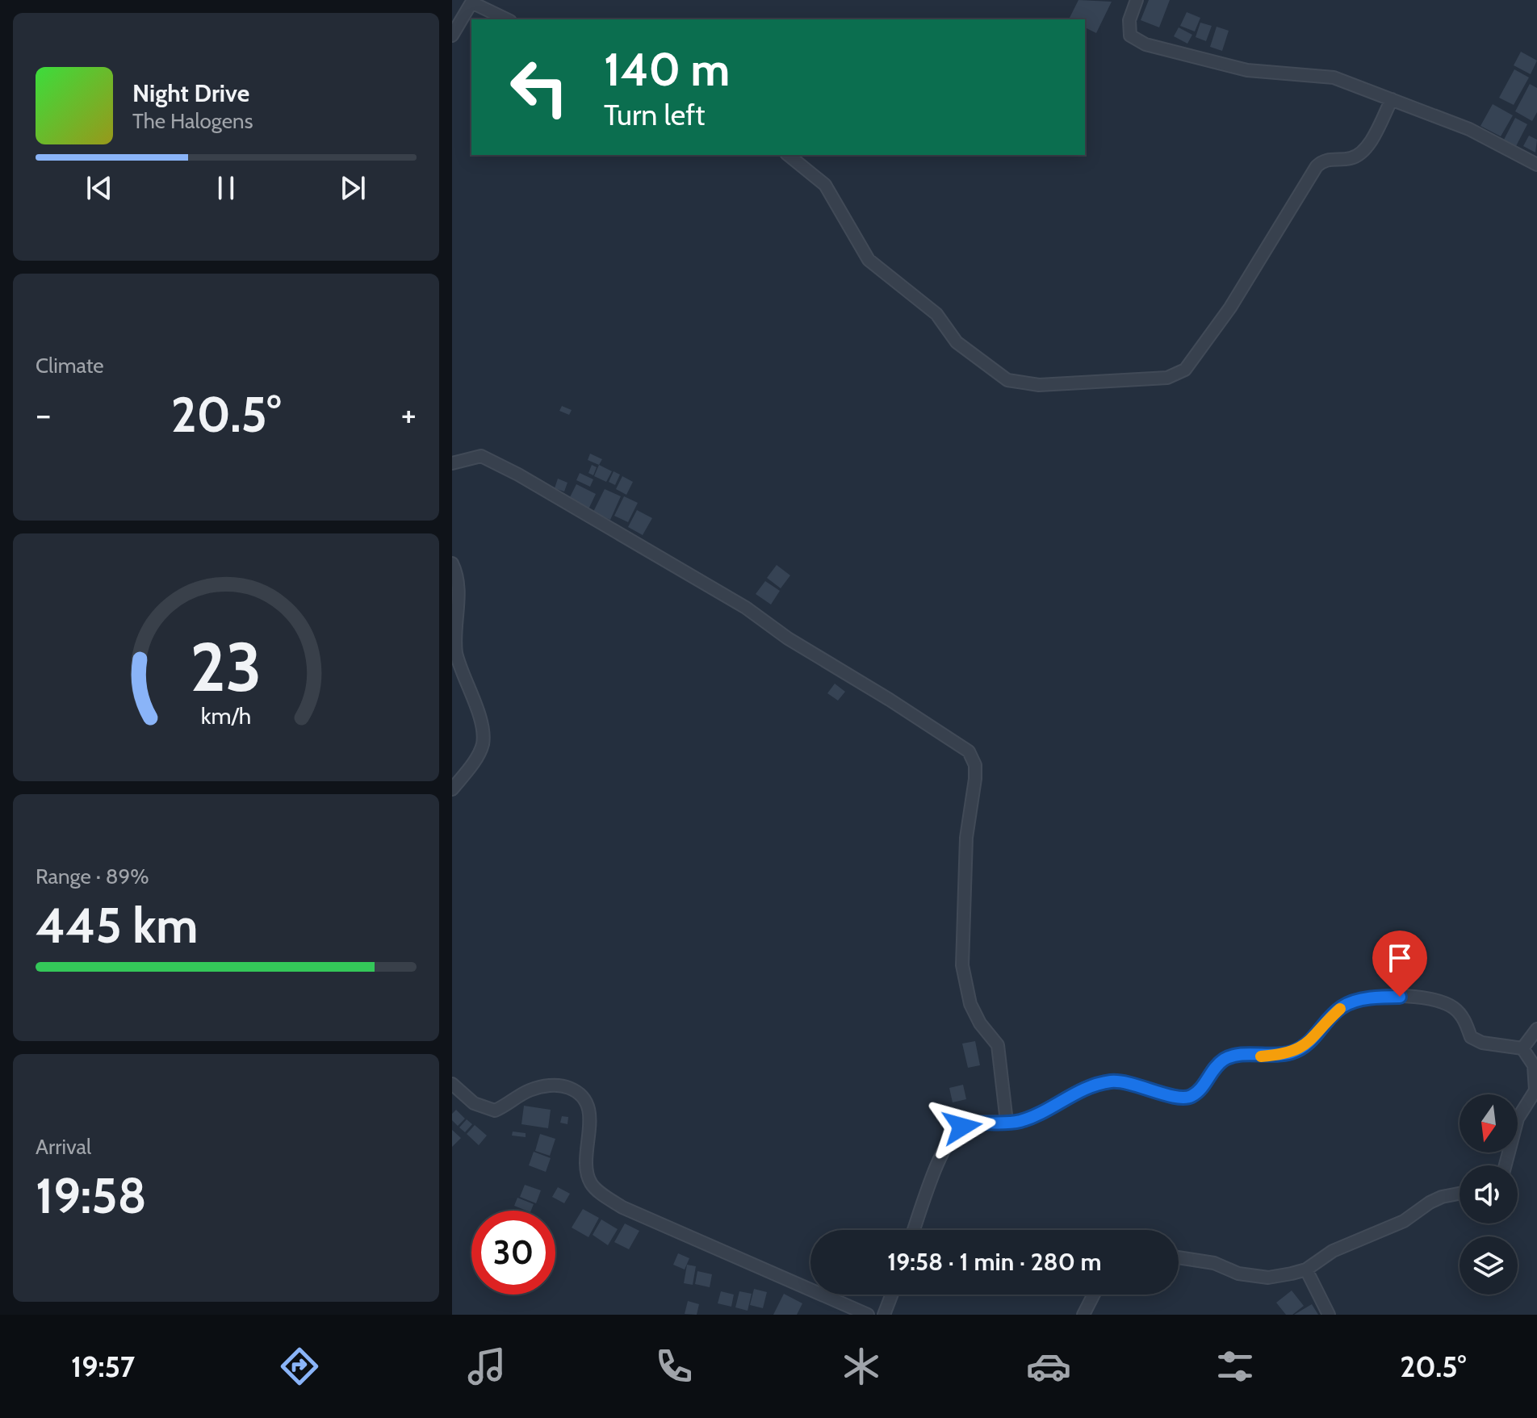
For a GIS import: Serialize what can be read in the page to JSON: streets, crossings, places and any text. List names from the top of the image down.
{
  "north": "bottom",
  "page": {
    "turn": ["140 m", "Turn left"],
    "song": ["Night Drive", "The Halogens"],
    "tile": [
      "Climate",
      ["Range · 89%", "445 km"],
      ["Arrival", "19:58"]
    ],
    "heat": ["−", "20.5°", "+"],
    "limit": "30",
    "trip": "19:58 · 1 min · 280 m",
    "tabs": ["19:57", "20.5°"],
    "gauge": ["23", "km/h"]
  }
}
